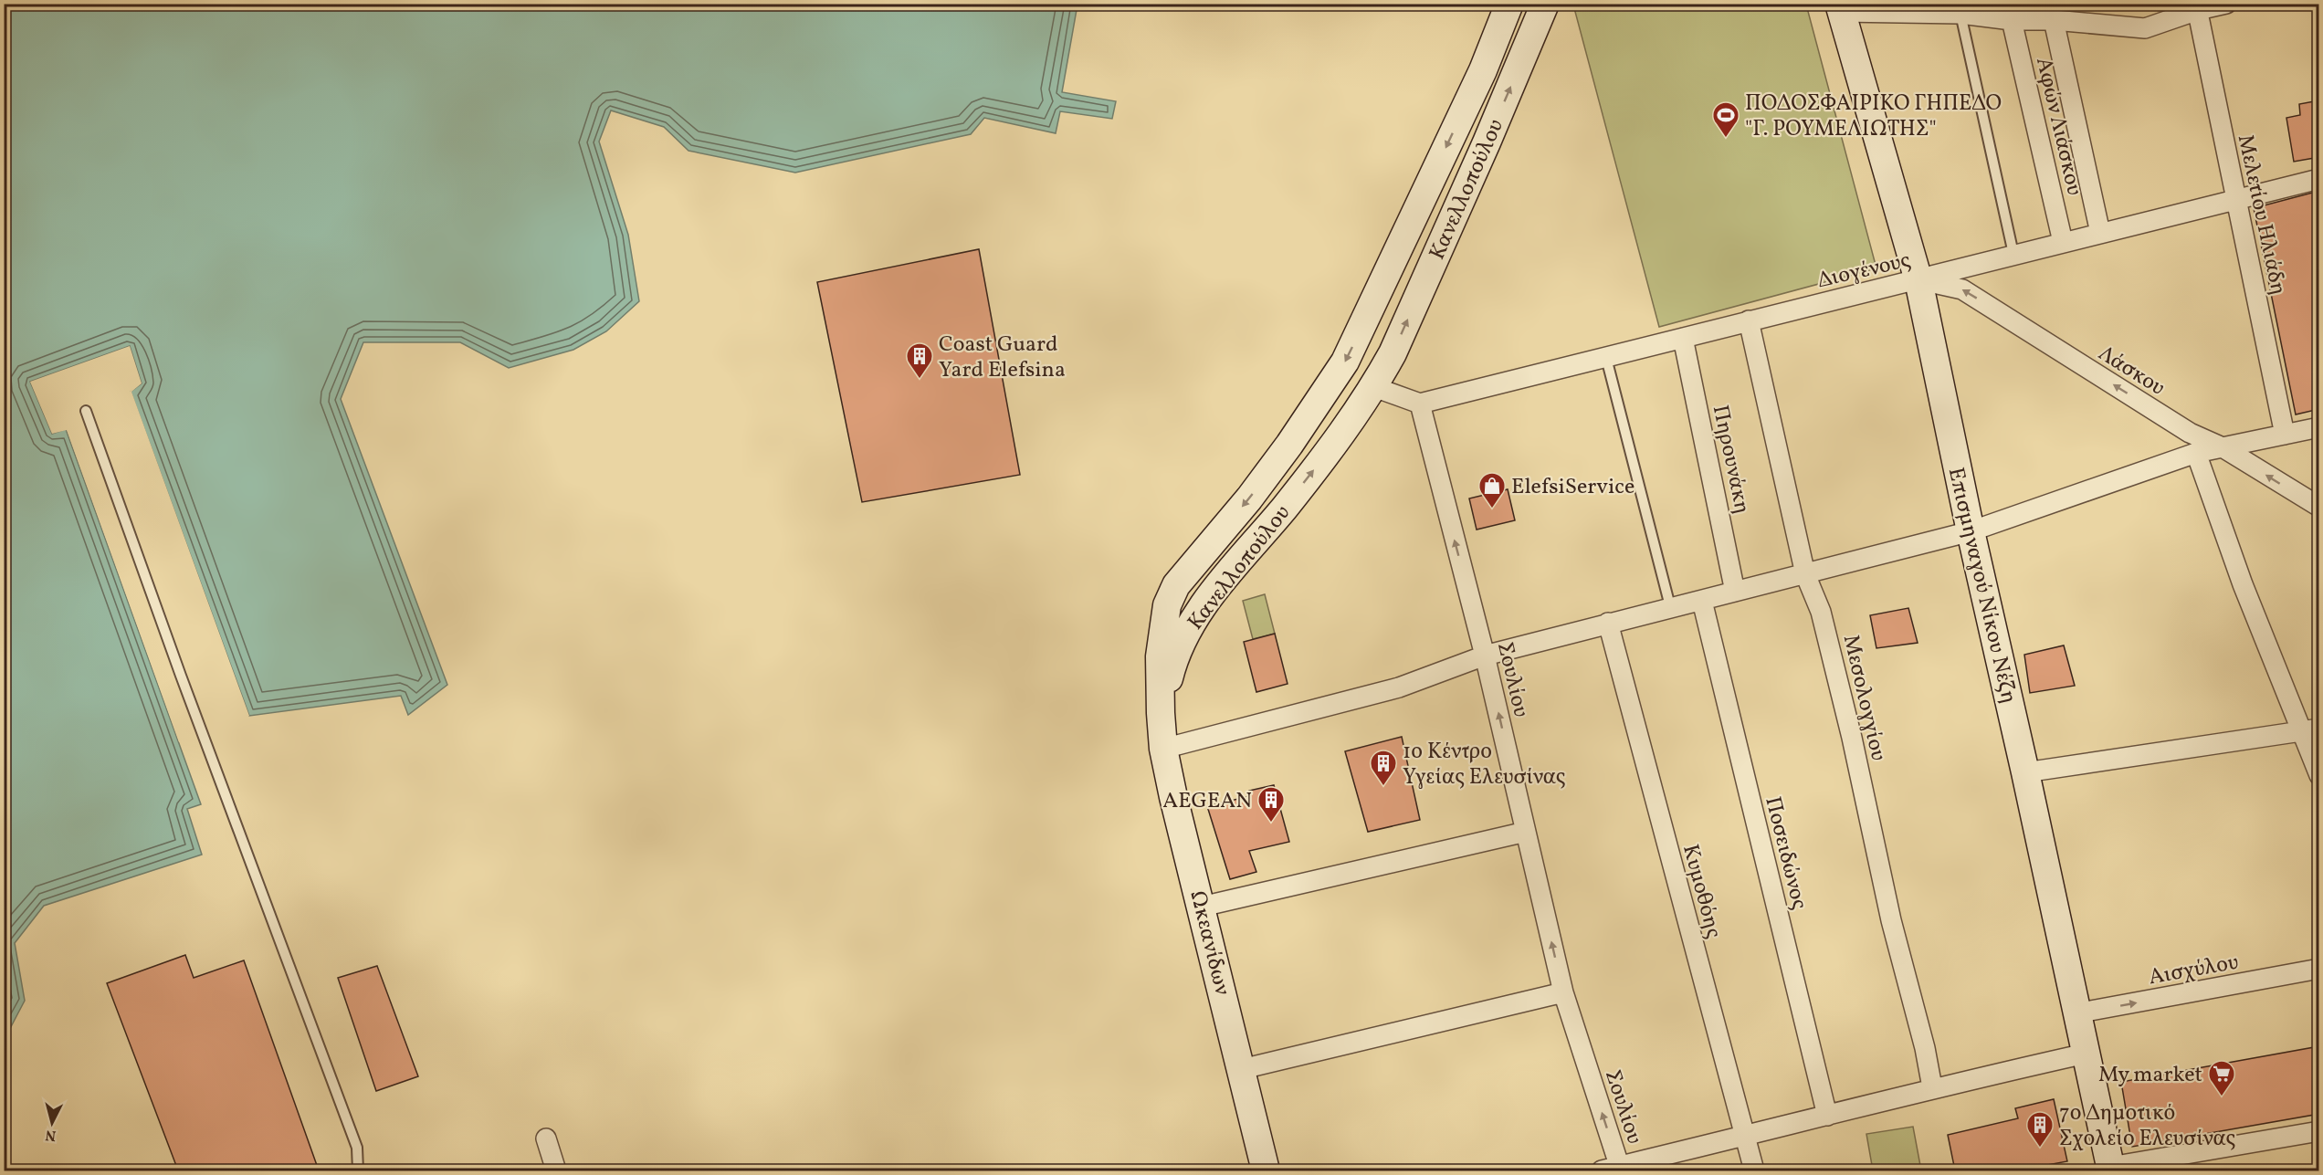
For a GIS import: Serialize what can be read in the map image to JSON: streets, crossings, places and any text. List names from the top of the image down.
{
  "streets": {
    "street": [
      "Αφών Λιάσκου",
      "Κανελλοπούλου",
      "Μελετίου Ηλιάδη",
      "Διογένους",
      "Λάσκου",
      "Πηρουνάκη",
      "Επισμηναγού Νίκου Νέζη",
      "Σουλίου",
      "Μεσολογγίου",
      "Ποσειδώνος",
      "Κυμοθόης",
      "Ωκεανίδων",
      "Αισχύλου"
    ]
  },
  "crossings": [
    ["Αφών Λιάσκου", "Διογένους"],
    ["Κανελλοπούλου", "Ωκεανίδων"],
    ["Μελετίου Ηλιάδη", "Διογένους"],
    ["Διογένους", "Λάσκου"],
    ["Διογένους", "Πηρουνάκη"],
    ["Διογένους", "Επισμηναγού Νίκου Νέζη"],
    ["Διογένους", "Σουλίου"],
    ["Διογένους", "Μεσολογγίου"],
    ["Λάσκου", "Επισμηναγού Νίκου Νέζη"],
    ["Επισμηναγού Νίκου Νέζη", "Αισχύλου"]
  ],
  "one_way": ["Λάσκου", "Σουλίου"],
  "places": {
    "sports": ["ΠΟΔΟΣΦΑΙΡΙΚΟ ΓΗΠΕΔΟ \"Γ. ΡΟΥΜΕΛΙΩΤΗΣ\""],
    "building": [
      "Coast Guard Yard Elefsina",
      "1ο Κέντρο Υγείας Ελευσίνας",
      "AEGEAN",
      "7ο Δημοτικό Σχολείο Ελευσίνας"
    ],
    "shop": ["ElefsiService"],
    "supermarket": ["My market"]
  },
  "north": "bottom"
}
